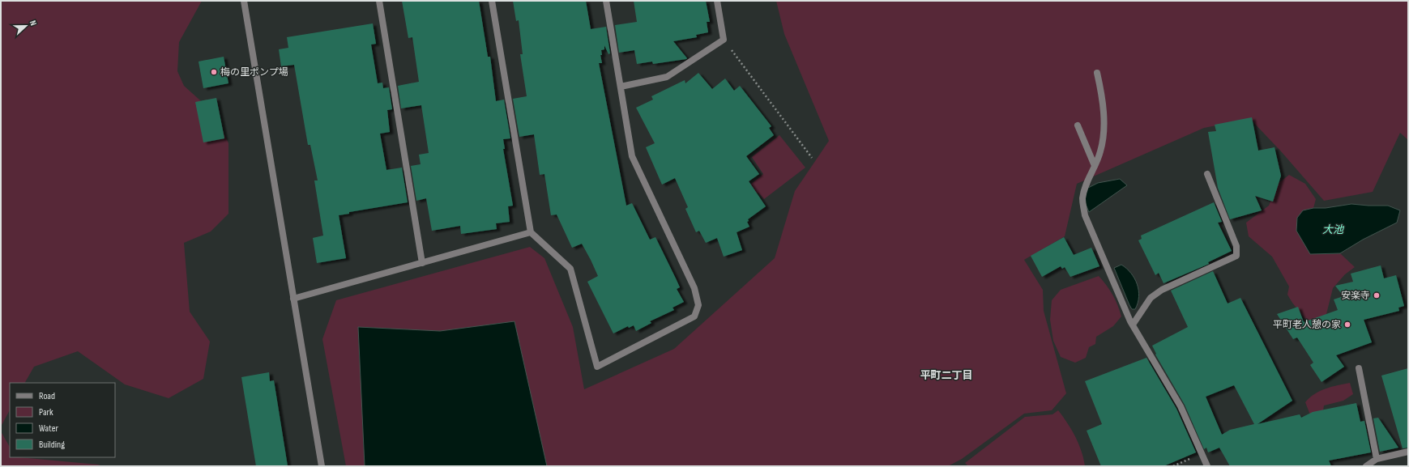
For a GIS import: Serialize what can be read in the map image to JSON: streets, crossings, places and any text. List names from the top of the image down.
{
  "districts": ["平町二丁目"],
  "water": ["大池"],
  "places": ["梅の里ポンプ場", "安楽寺", "平町老人憩の家"],
  "legend": [
    "Road",
    "Park",
    "Water",
    "Building"
  ],
  "north": "right"
}
